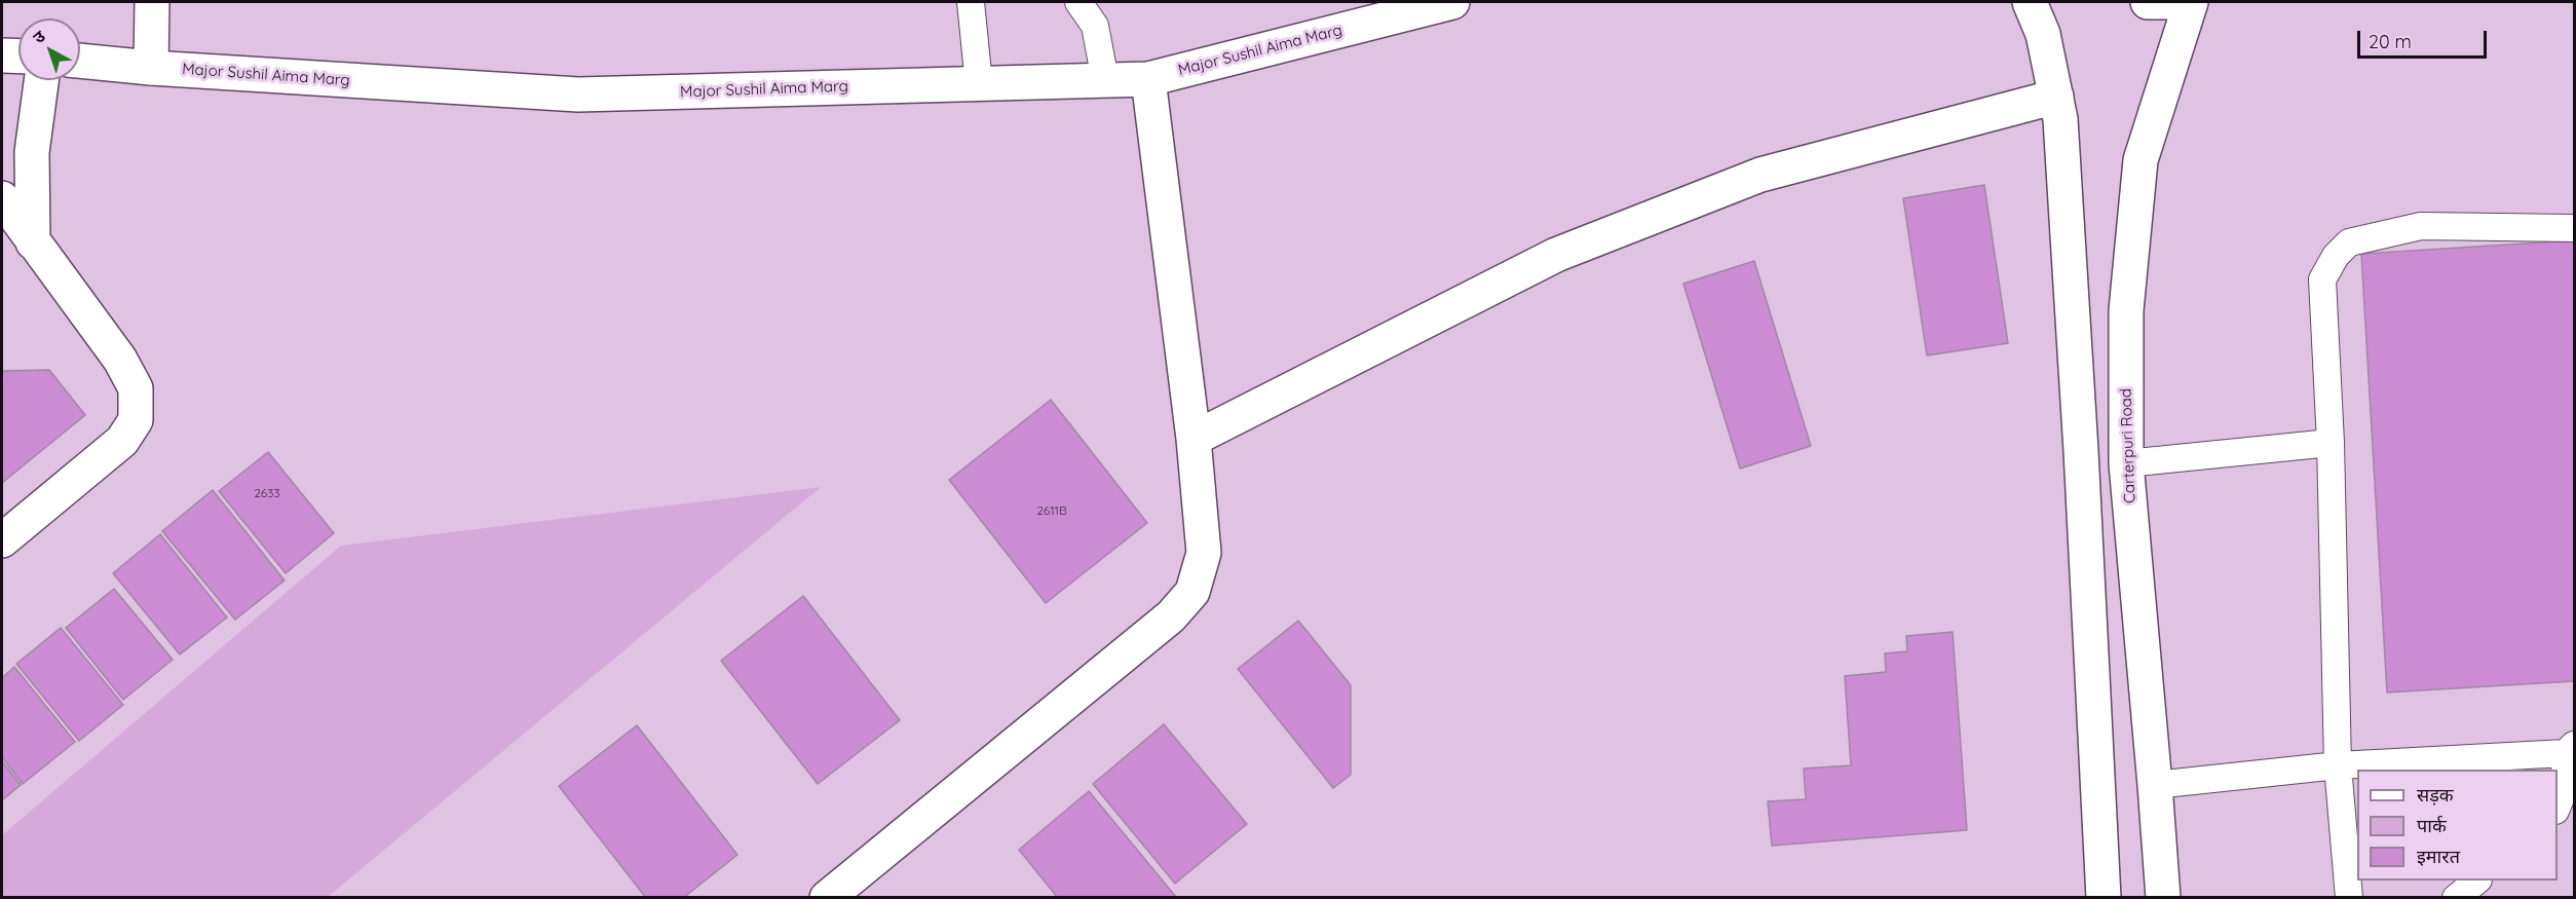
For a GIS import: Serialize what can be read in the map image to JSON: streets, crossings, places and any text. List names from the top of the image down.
{
  "streets": {
    "street": ["Major Sushil Aima Marg", "Carterpuri Road"]
  },
  "house_numbers": ["2633", "2611B"],
  "legend": ["सड़क", "पार्क", "इमारत"],
  "scale_bar": "20 m",
  "north": "top left"
}
